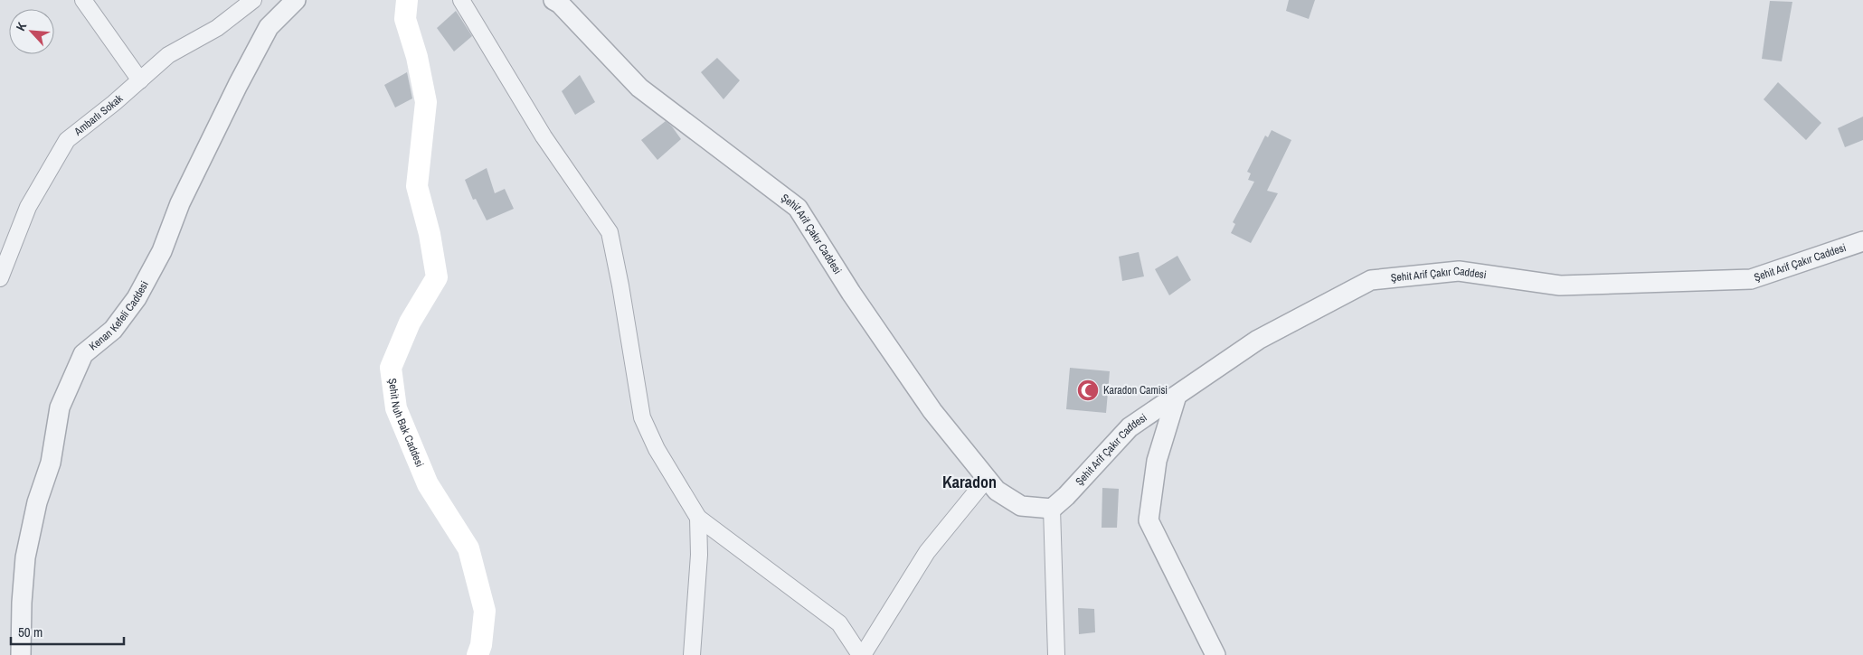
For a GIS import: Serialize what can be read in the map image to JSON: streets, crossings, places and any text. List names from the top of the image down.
{
  "streets": {
    "main road": ["Şehit Nuh Bak Caddesi"],
    "street": ["Ambarlı Sokak", "Şehit Arif Çakır Caddesi", "Kenan Kefeli Caddesi"]
  },
  "districts": ["Karadon"],
  "places": {
    "mosque": ["Karadon Camisi"]
  },
  "scale_bar": "50 m",
  "north": "top left"
}
